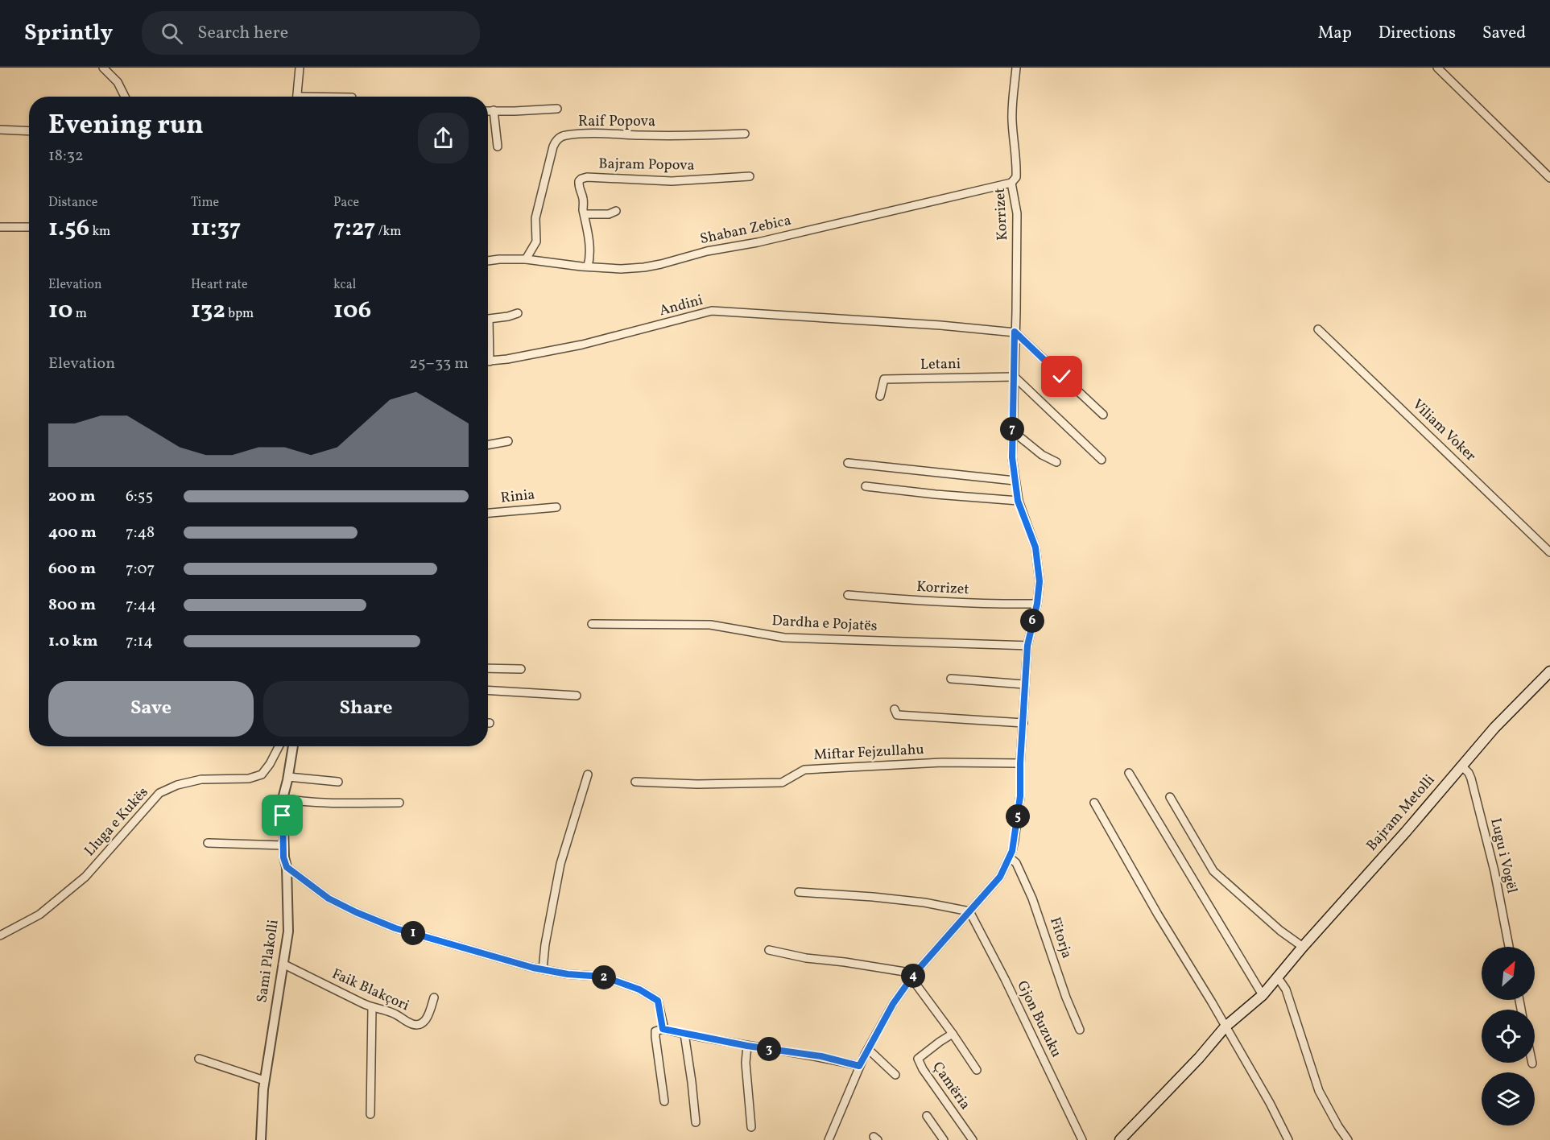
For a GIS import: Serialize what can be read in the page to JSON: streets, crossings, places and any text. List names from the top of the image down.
{
  "streets": {
    "main road": ["Bajram Metolli"],
    "street": [
      "Raif Popova",
      "Bajram Popova",
      "Korrizet",
      "Shaban Zebica",
      "Andini",
      "Letani",
      "Viliam Voker",
      "Rinia",
      "Dardha e Pojatës",
      "Miftar Fejzullahu",
      "Lluga e Kukës",
      "Lugu i Vogël",
      "Fitorja",
      "Sami Plakolli",
      "Faik Blakçori",
      "Gjon Buzuku",
      "Çamëria"
    ]
  },
  "crossings": [
    ["Raif Popova", "Shaban Zebica"],
    ["Bajram Popova", "Shaban Zebica"],
    ["Korrizet", "Shaban Zebica"],
    ["Korrizet", "Andini"],
    ["Korrizet", "Letani"],
    ["Korrizet", "Dardha e Pojatës"],
    ["Bajram Metolli", "Lugu i Vogël"],
    ["Sami Plakolli", "Faik Blakçori"]
  ],
  "north": "top right",
  "page": {
    "header": "Sprintly",
    "search": "Search here",
    "nav": ["Map", "Directions", "Saved"],
    "heading": ["Evening run", "18:32"],
    "stats": [
      ["Distance", "1.56 km"],
      ["Time", "11:37"],
      ["Pace", "7:27 /km"],
      ["Elevation", "10 m"],
      ["Heart rate", "132 bpm"],
      ["kcal", "106"]
    ],
    "chart": ["Elevation", "25–33 m"],
    "pins": [
      "7",
      "6",
      "5",
      "1",
      "4",
      "2",
      "3"
    ],
    "list": [
      {
        "name": "200 m",
        "note": "6:55"
      },
      {
        "name": "400 m",
        "note": "7:48"
      },
      {
        "name": "600 m",
        "note": "7:07"
      },
      {
        "name": "800 m",
        "note": "7:44"
      },
      {
        "name": "1.0 km",
        "note": "7:14"
      }
    ],
    "buttons": ["Save", "Share"]
  }
}
